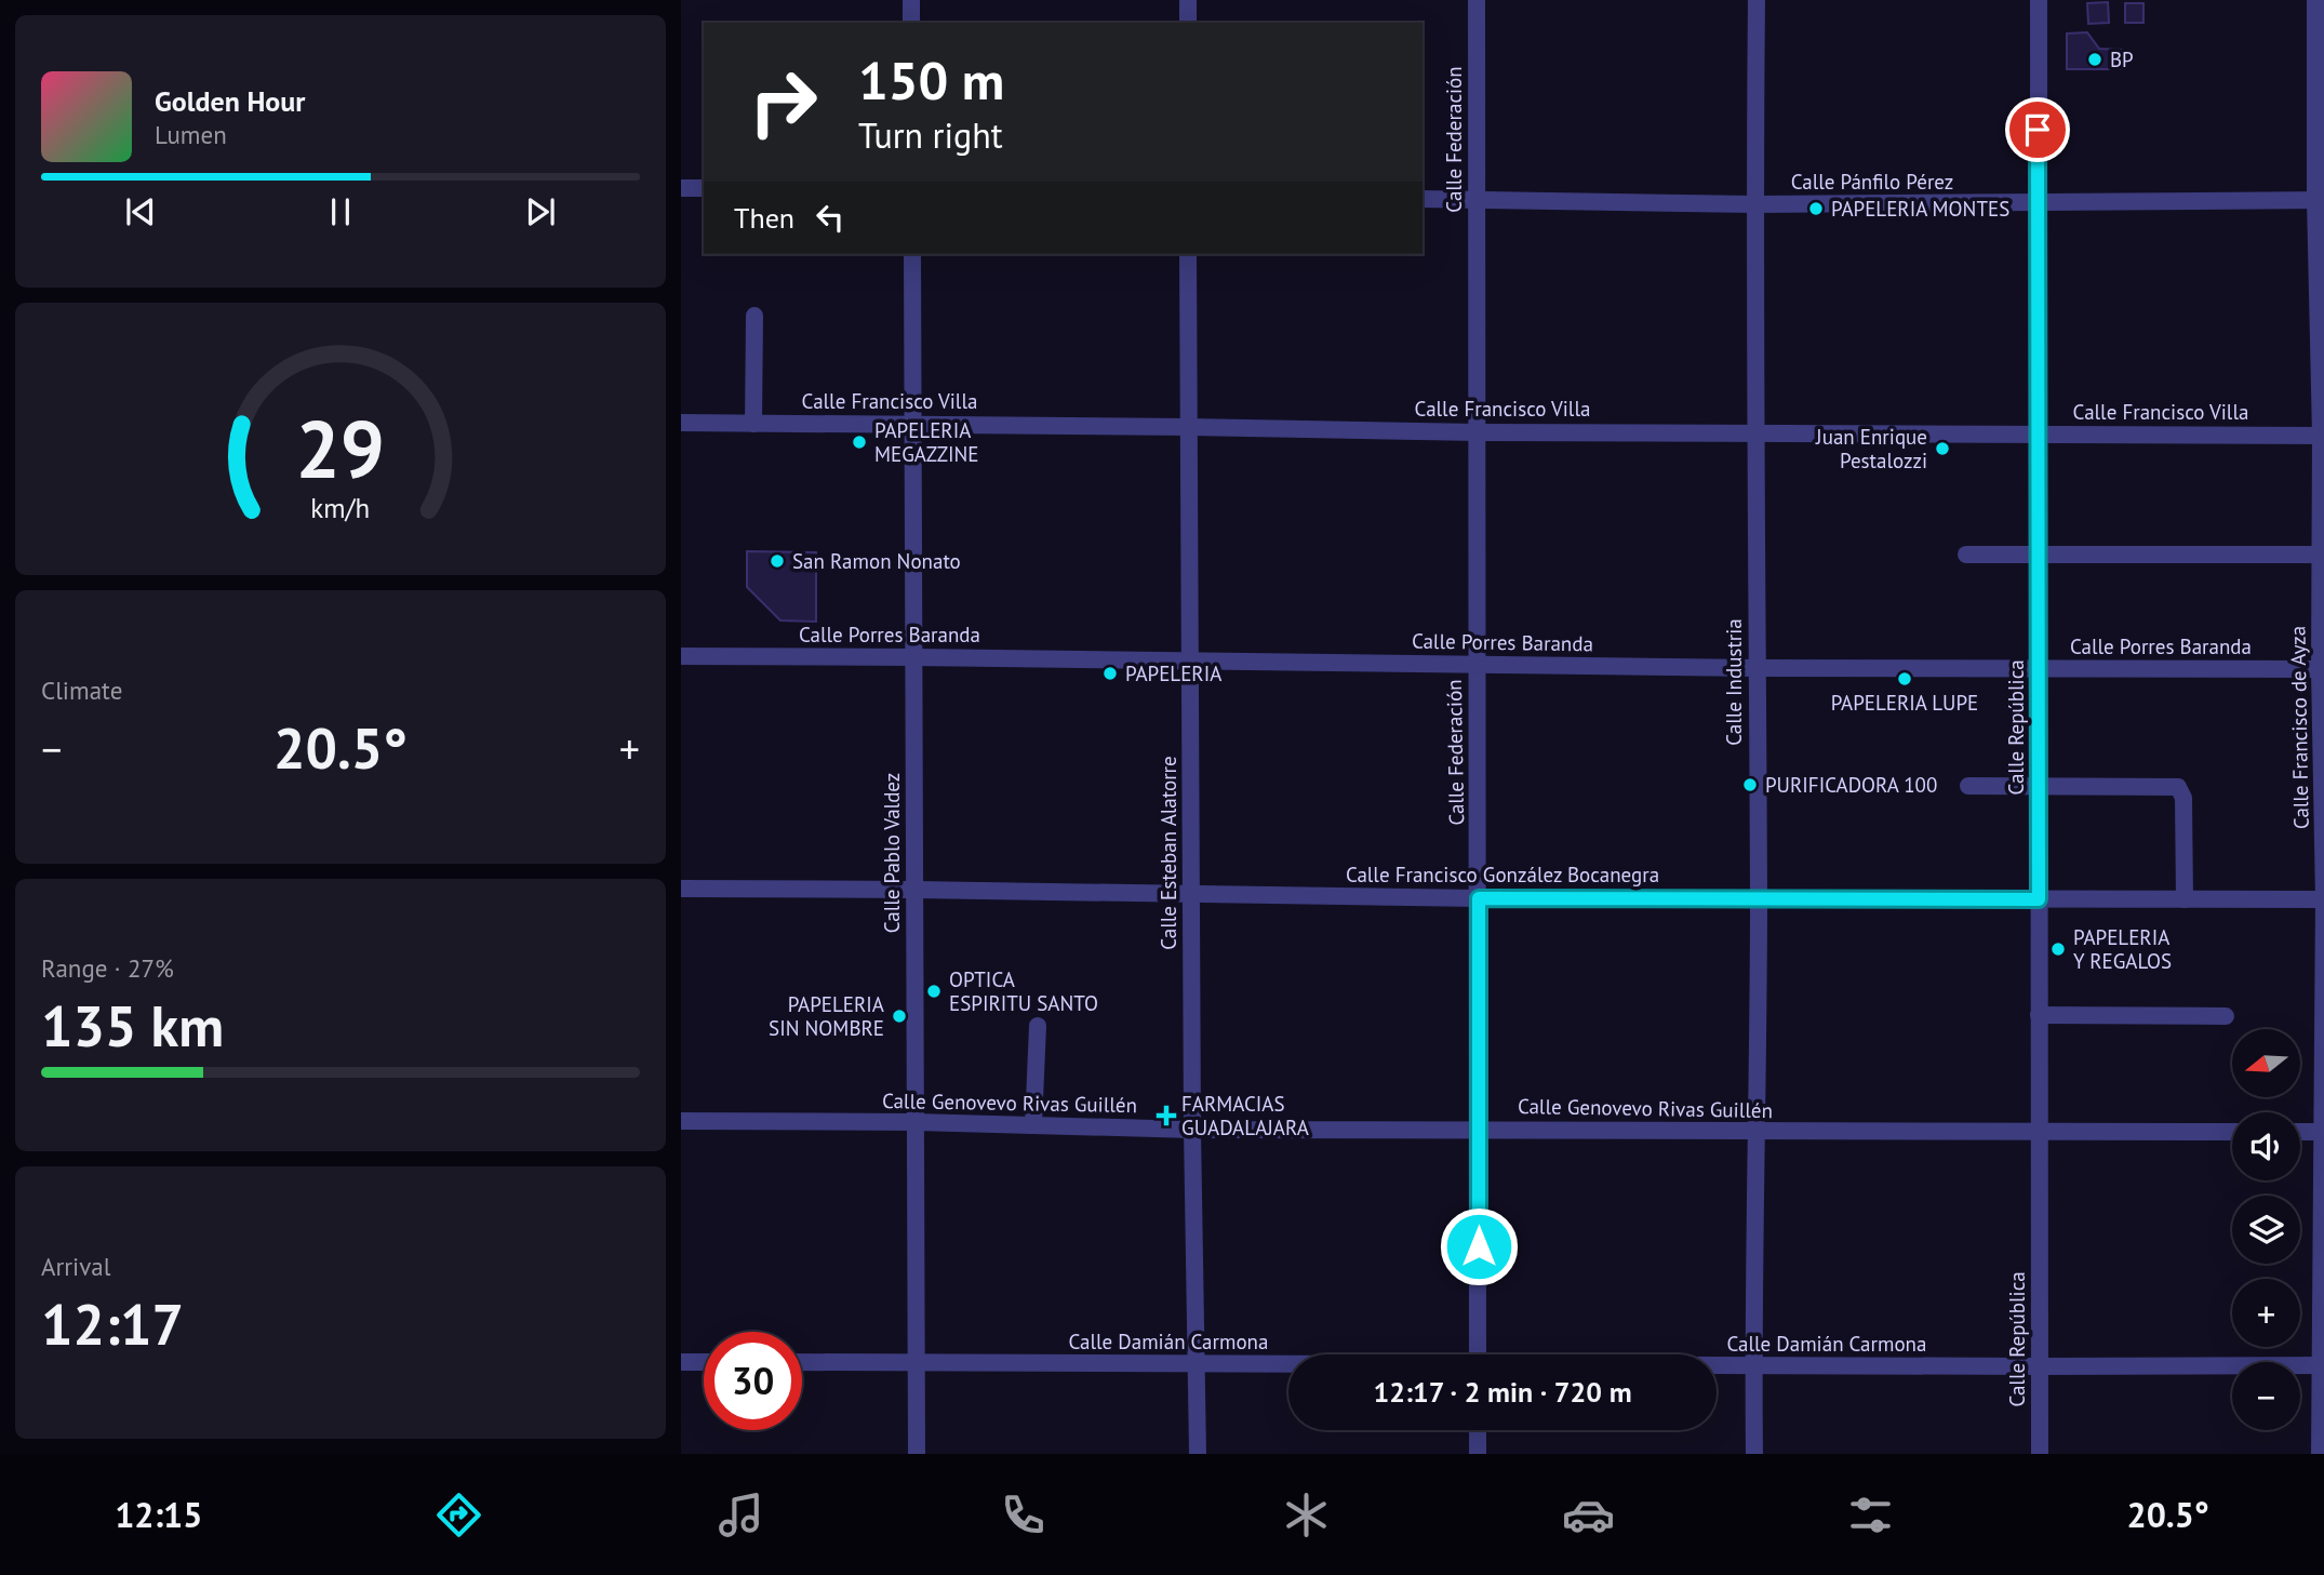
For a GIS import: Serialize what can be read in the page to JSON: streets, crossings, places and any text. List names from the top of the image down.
{
  "streets": {
    "street": [
      "Calle Federación",
      "Calle Pánfilo Pérez",
      "Calle Francisco Villa",
      "Calle Porres Baranda",
      "Calle Industria",
      "Calle República",
      "Calle Francisco de Ayza",
      "Calle Pablo Valdez",
      "Calle Esteban Alatorre",
      "Calle Francisco González Bocanegra",
      "Calle Genovevo Rivas Guillén",
      "Calle Damián Carmona"
    ]
  },
  "crossings": [
    ["Calle Federación", "Calle Pánfilo Pérez"],
    ["Calle Federación", "Calle Francisco Villa"],
    ["Calle Federación", "Calle Porres Baranda"],
    ["Calle Federación", "Calle Francisco González Bocanegra"],
    ["Calle Federación", "Calle Genovevo Rivas Guillén"],
    ["Calle Pánfilo Pérez", "Calle Industria"],
    ["Calle Pánfilo Pérez", "Calle República"],
    ["Calle Pánfilo Pérez", "Calle Francisco de Ayza"],
    ["Calle Francisco Villa", "Calle Industria"],
    ["Calle Francisco Villa", "Calle República"],
    ["Calle Francisco Villa", "Calle Francisco de Ayza"],
    ["Calle Francisco Villa", "Calle Pablo Valdez"],
    ["Calle Francisco Villa", "Calle Esteban Alatorre"],
    ["Calle Porres Baranda", "Calle Industria"],
    ["Calle Porres Baranda", "Calle República"],
    ["Calle Porres Baranda", "Calle Francisco de Ayza"],
    ["Calle Porres Baranda", "Calle Pablo Valdez"],
    ["Calle Porres Baranda", "Calle Esteban Alatorre"],
    ["Calle Industria", "Calle Francisco González Bocanegra"],
    ["Calle Industria", "Calle Genovevo Rivas Guillén"],
    ["Calle Industria", "Calle Damián Carmona"],
    ["Calle República", "Calle Francisco González Bocanegra"],
    ["Calle República", "Calle Genovevo Rivas Guillén"],
    ["Calle República", "Calle Damián Carmona"],
    ["Calle Francisco de Ayza", "Calle Francisco González Bocanegra"],
    ["Calle Francisco de Ayza", "Calle Damián Carmona"],
    ["Calle Pablo Valdez", "Calle Francisco González Bocanegra"],
    ["Calle Pablo Valdez", "Calle Genovevo Rivas Guillén"],
    ["Calle Pablo Valdez", "Calle Damián Carmona"],
    ["Calle Esteban Alatorre", "Calle Francisco González Bocanegra"],
    ["Calle Esteban Alatorre", "Calle Genovevo Rivas Guillén"],
    ["Calle Esteban Alatorre", "Calle Damián Carmona"]
  ],
  "places": {
    "other": [
      "BP",
      "PAPELERIA MONTES",
      "PAPELERIA MEGAZZINE",
      "Juan Enrique Pestalozzi",
      "San Ramon Nonato",
      "PAPELERIA",
      "PAPELERIA LUPE",
      "PURIFICADORA 100",
      "PAPELERIA Y REGALOS",
      "OPTICA ESPIRITU SANTO",
      "PAPELERIA SIN NOMBRE"
    ],
    "health": ["FARMACIAS GUADALAJARA"]
  },
  "north": "left",
  "page": {
    "turn": ["150 m", "Turn right"],
    "song": ["Golden Hour", "Lumen"],
    "then": "Then",
    "tile": [
      "Climate",
      ["Range · 27%", "135 km"],
      ["Arrival", "12:17"]
    ],
    "heat": ["−", "20.5°", "+"],
    "map_buttons": ["+", "−"],
    "limit": "30",
    "trip": "12:17 · 2 min · 720 m",
    "tabs": ["12:15", "20.5°"],
    "gauge": ["29", "km/h"]
  }
}
